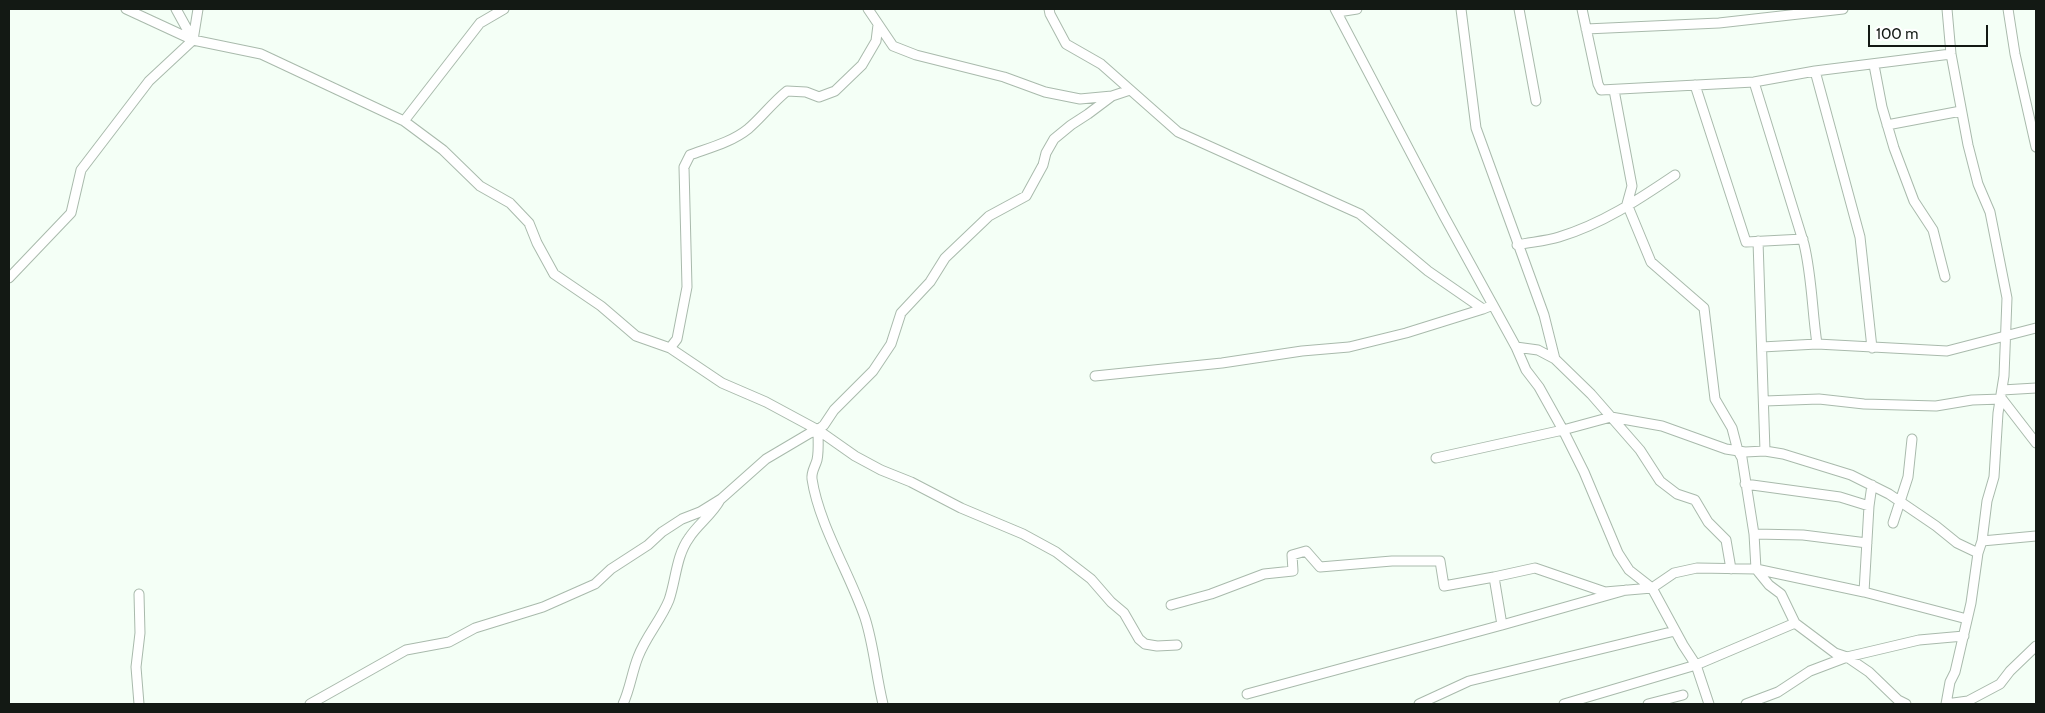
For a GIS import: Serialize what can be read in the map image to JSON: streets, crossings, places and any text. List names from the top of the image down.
{
  "scale_bar": "100 m"
}
